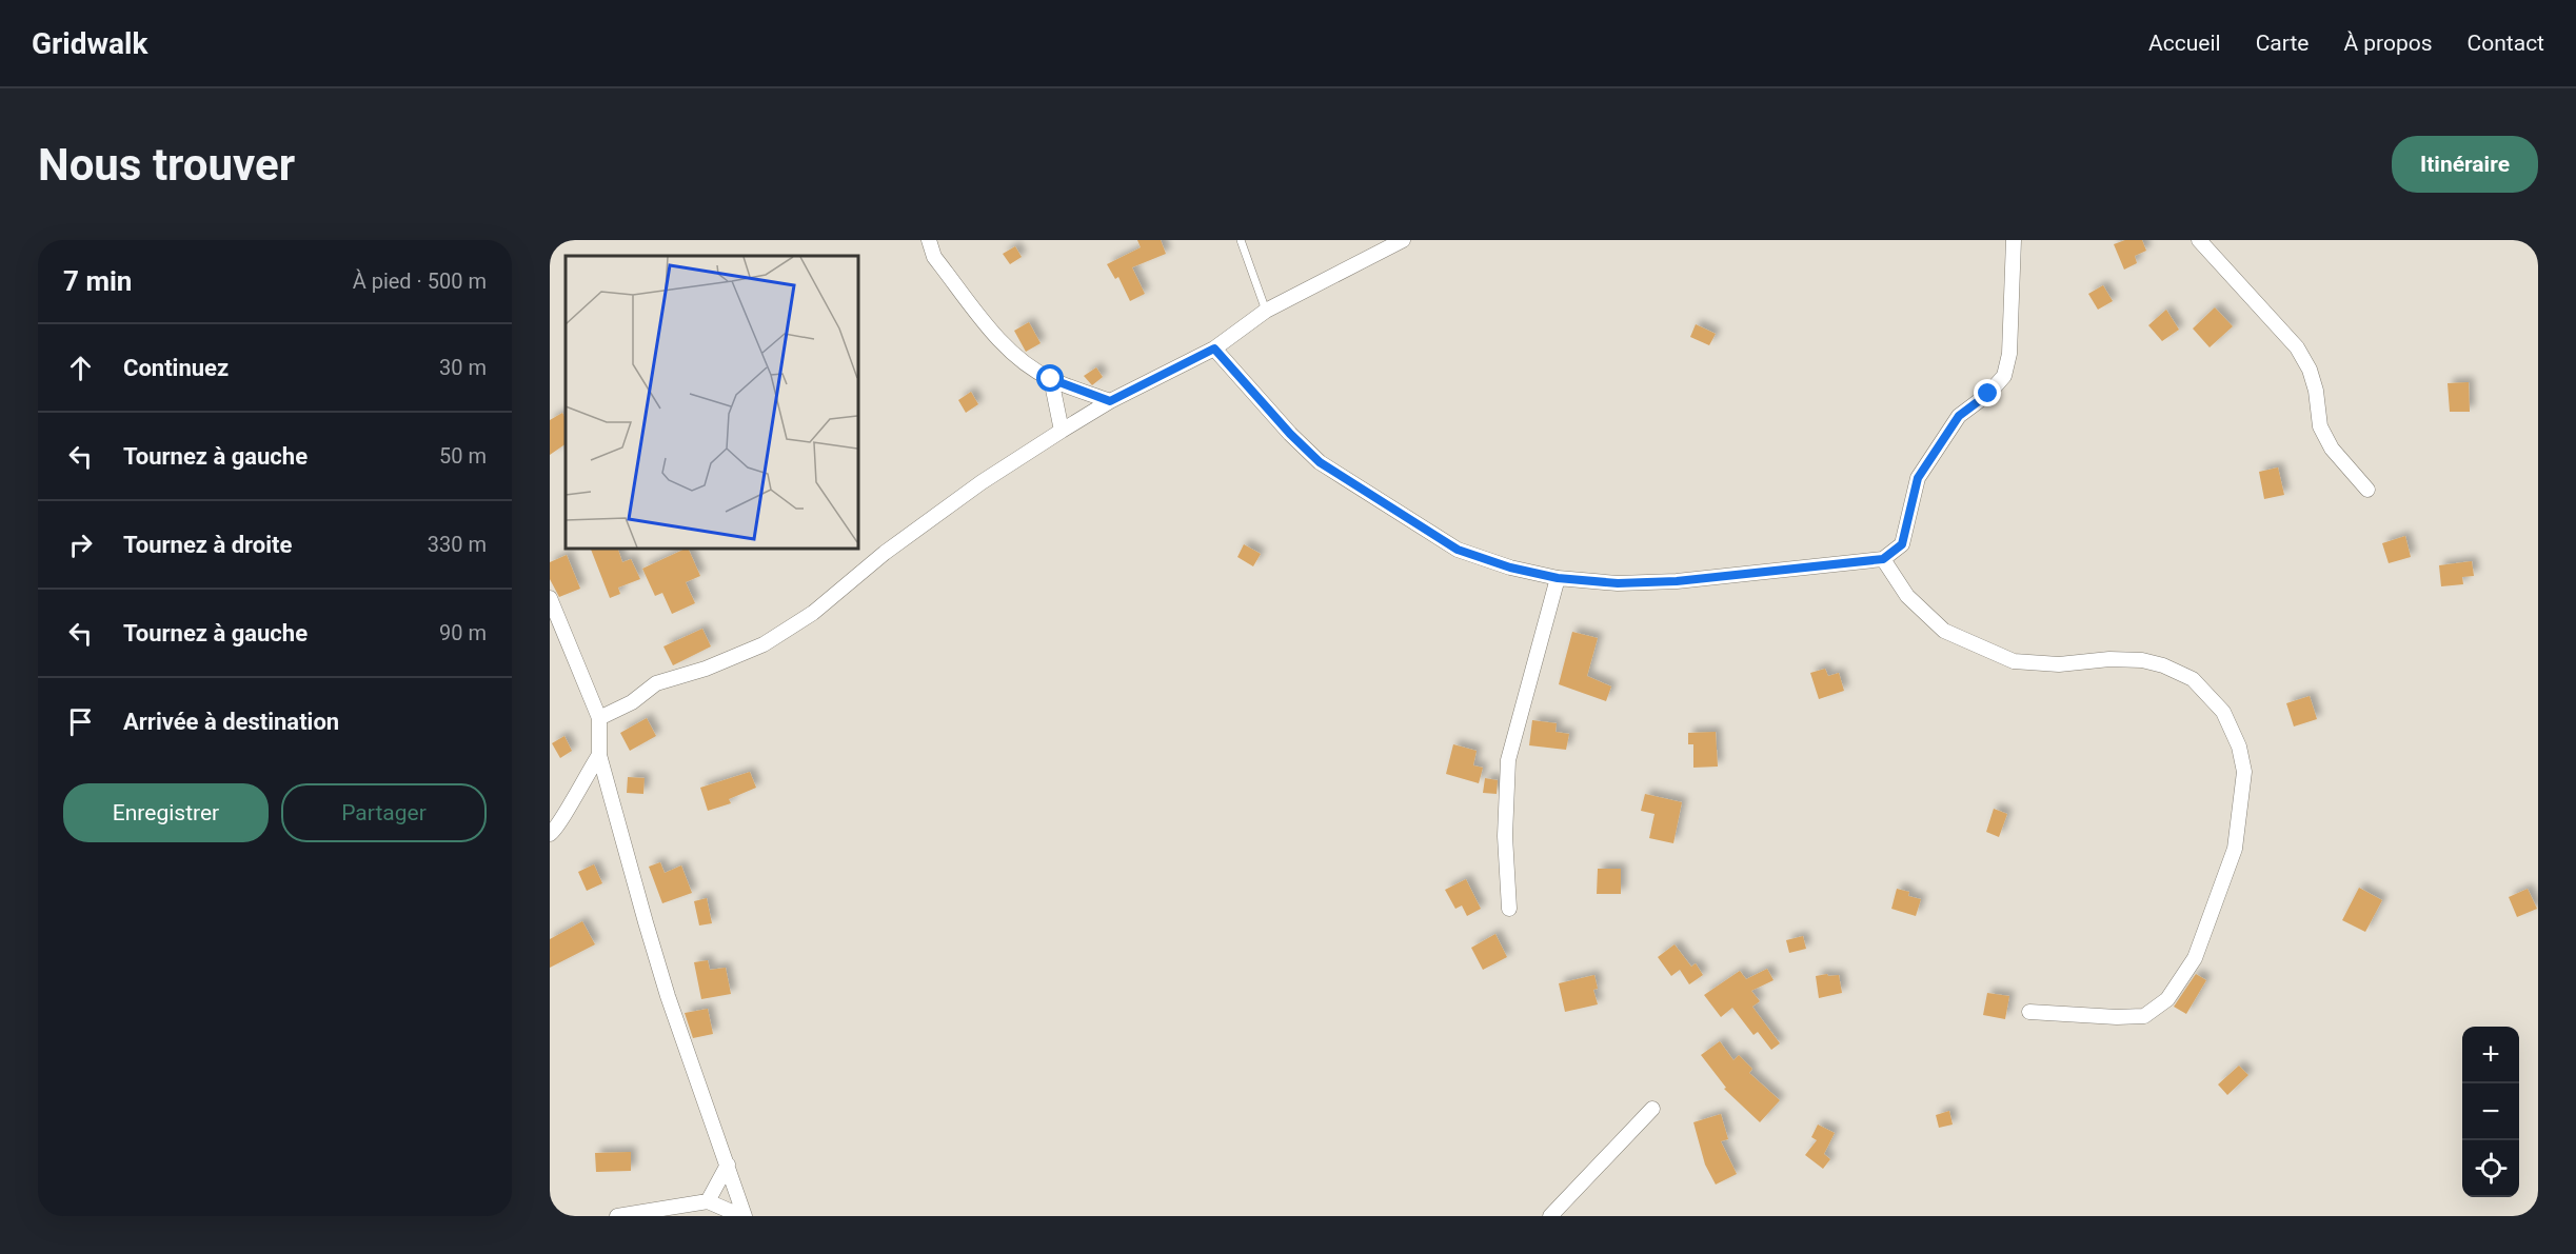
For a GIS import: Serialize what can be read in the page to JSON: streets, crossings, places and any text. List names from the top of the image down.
{
  "page": {
    "header": "Gridwalk",
    "nav": [
      "Accueil",
      "Carte",
      "À propos",
      "Contact"
    ],
    "buttons": [
      "Itinéraire",
      ["Enregistrer", "Partager"]
    ],
    "title": "Nous trouver",
    "heading": ["7 min", "À pied · 500 m"],
    "list": [
      ["Continuez", "30 m"],
      ["Tournez à gauche", "50 m"],
      ["Tournez à droite", "330 m"],
      ["Tournez à gauche", "90 m"],
      "Arrivée à destination"
    ],
    "map_buttons": ["+", "−"]
  }
}
